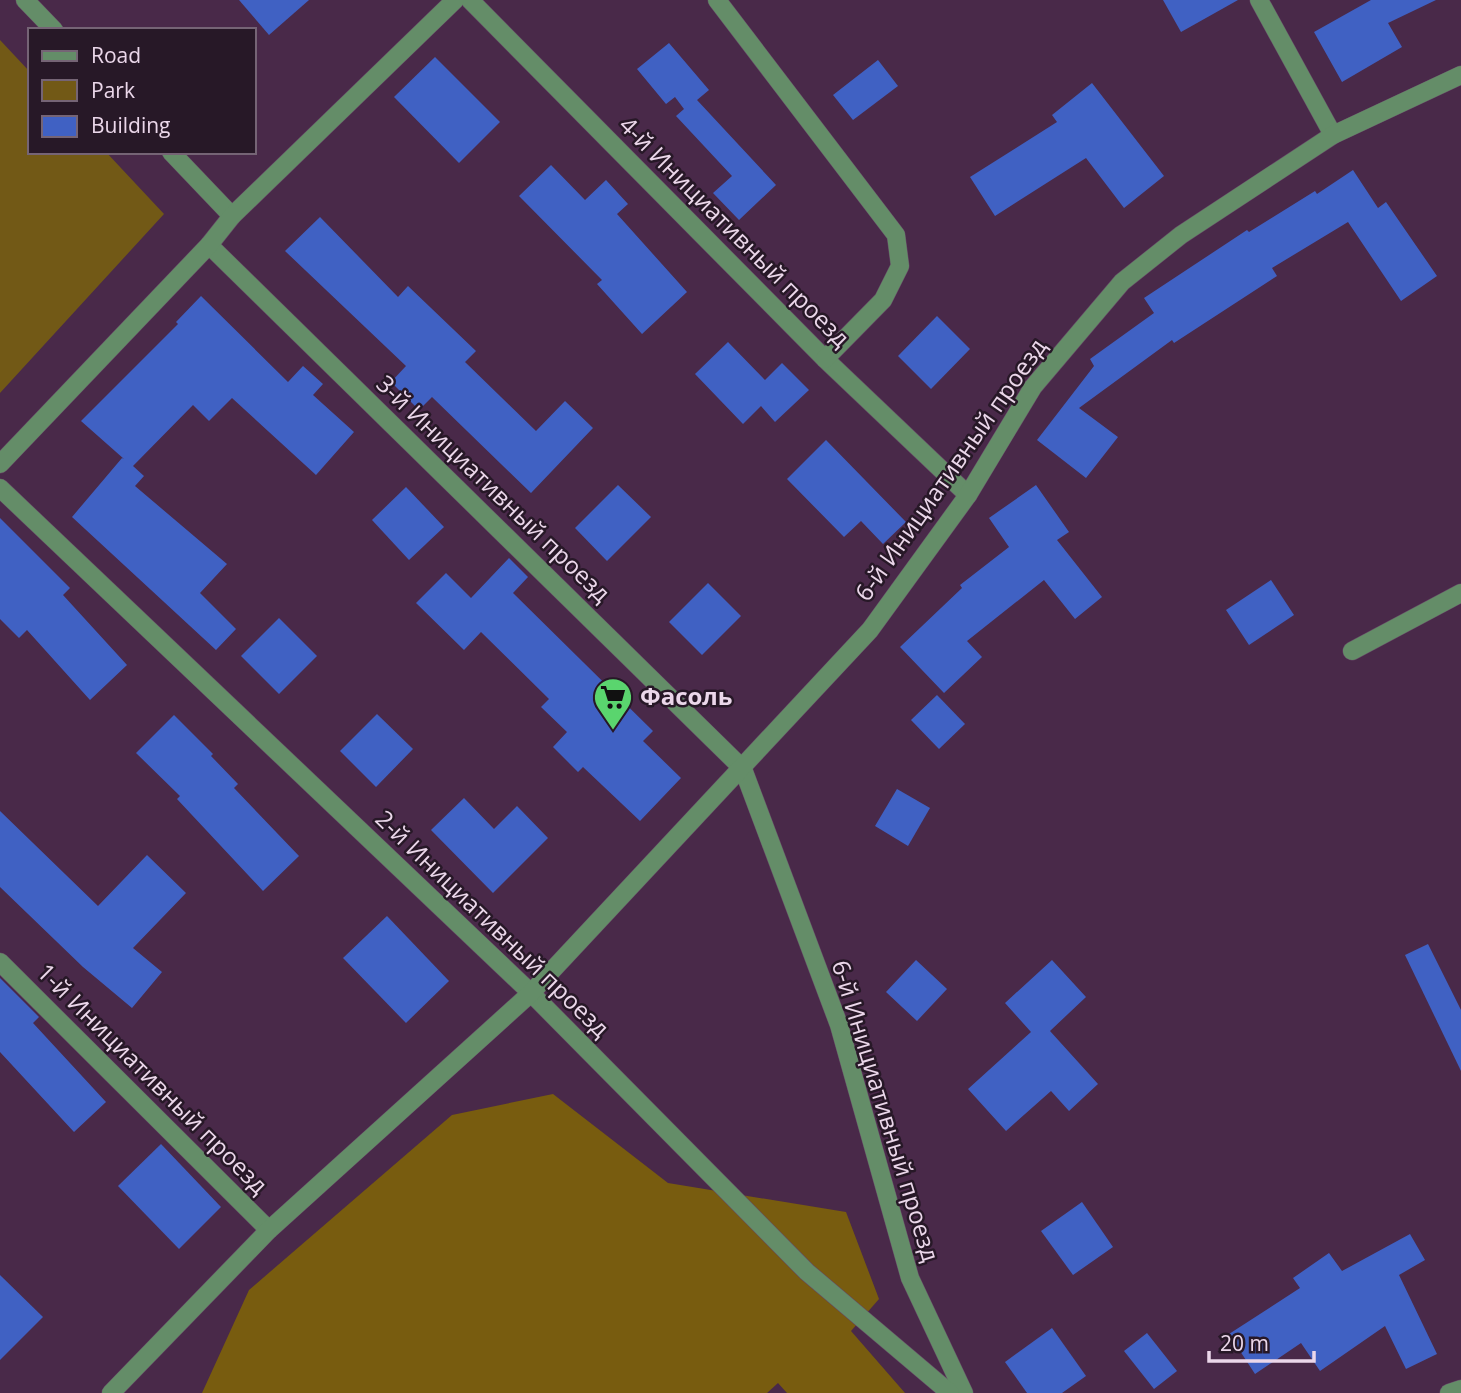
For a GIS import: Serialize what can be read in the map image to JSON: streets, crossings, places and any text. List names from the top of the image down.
{
  "streets": {
    "street": [
      "4-й Инициативный проезд",
      "6-й Инициативный проезд",
      "3-й Инициативный проезд",
      "2-й Инициативный проезд",
      "1-й Инициативный проезд"
    ]
  },
  "crossings": [
    ["4-й Инициативный проезд", "6-й Инициативный проезд"],
    ["6-й Инициативный проезд", "3-й Инициативный проезд"]
  ],
  "places": {
    "supermarket": ["Фасоль"]
  },
  "legend": ["Road", "Park", "Building"],
  "scale_bar": "20 m"
}
